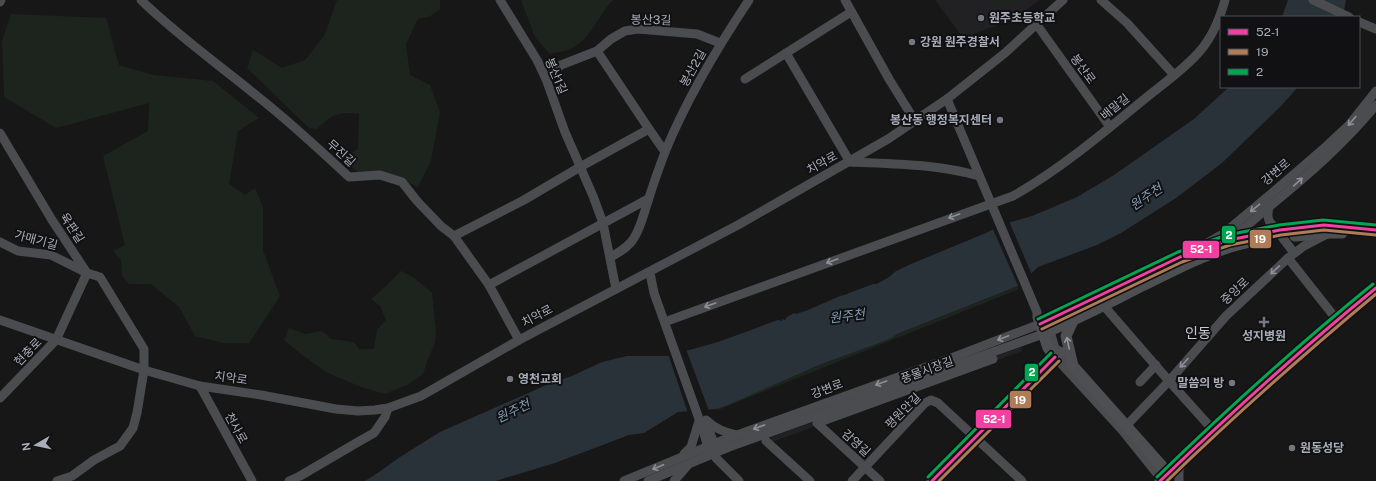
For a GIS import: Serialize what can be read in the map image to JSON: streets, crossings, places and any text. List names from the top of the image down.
{
  "streets": {
    "main road": ["강변로"],
    "street": [
      "봉산3길",
      "봉산2길",
      "봉산로",
      "봉산1길",
      "배말길",
      "무진길",
      "치악로",
      "육판길",
      "가매기길",
      "중앙로",
      "현충로",
      "풍물시장길",
      "평원안길",
      "천사로",
      "감영길"
    ]
  },
  "crossings": [
    ["봉산3길", "봉산2길"],
    ["봉산3길", "봉산1길"],
    ["봉산2길", "봉산1길"],
    ["봉산로", "배말길"],
    ["봉산1길", "치악로"],
    ["무진길", "치악로"],
    ["치악로", "가매기길"],
    ["치악로", "현충로"],
    ["치악로", "천사로"],
    ["강변로", "풍물시장길"],
    ["육판길", "가매기길"],
    ["풍물시장길", "감영길"],
    ["평원안길", "감영길"]
  ],
  "one_way": ["배말길"],
  "districts": ["인동"],
  "water": ["원주천"],
  "places": {
    "other": [
      "원주초등학교",
      "강원 원주경찰서",
      "봉산동 행정복지센터",
      "영천교회",
      "말씀의 방",
      "원동성당"
    ],
    "health": ["성지병원"]
  },
  "lines": ["transit line 2", "transit line 52-1", "transit line 19"],
  "legend": ["52-1", "19", "2"],
  "north": "left"
}
